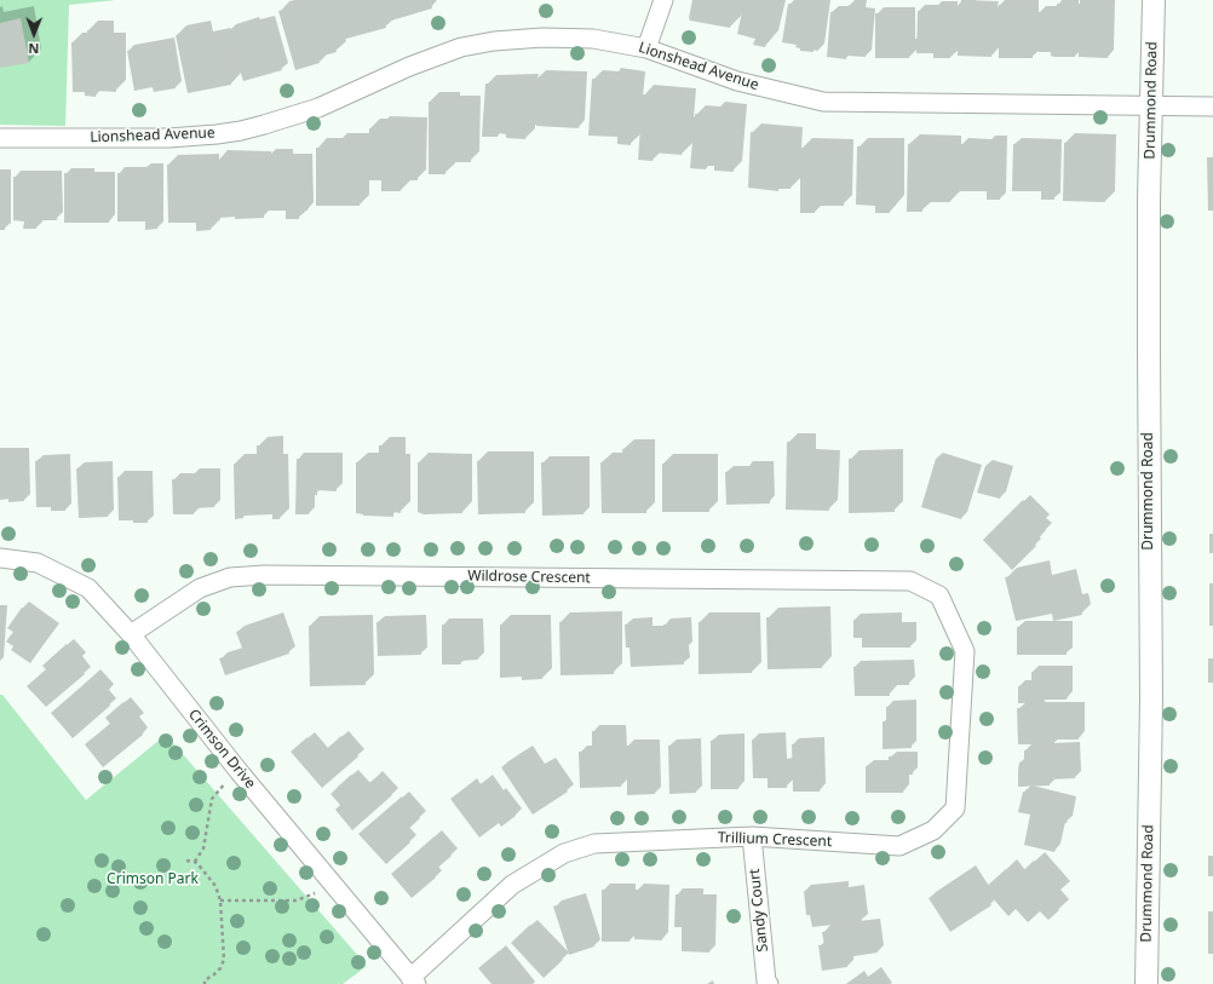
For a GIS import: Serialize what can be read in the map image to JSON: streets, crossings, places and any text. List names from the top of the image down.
{
  "streets": {
    "street": [
      "Lionshead Avenue",
      "Drummond Road",
      "Wildrose Crescent",
      "Crimson Drive",
      "Trillium Crescent",
      "Sandy Court"
    ]
  },
  "crossings": [
    ["Lionshead Avenue", "Drummond Road"],
    ["Wildrose Crescent", "Crimson Drive"],
    ["Wildrose Crescent", "Trillium Crescent"],
    ["Crimson Drive", "Trillium Crescent"],
    ["Trillium Crescent", "Sandy Court"]
  ],
  "parks": ["Crimson Park"],
  "north": "bottom"
}
